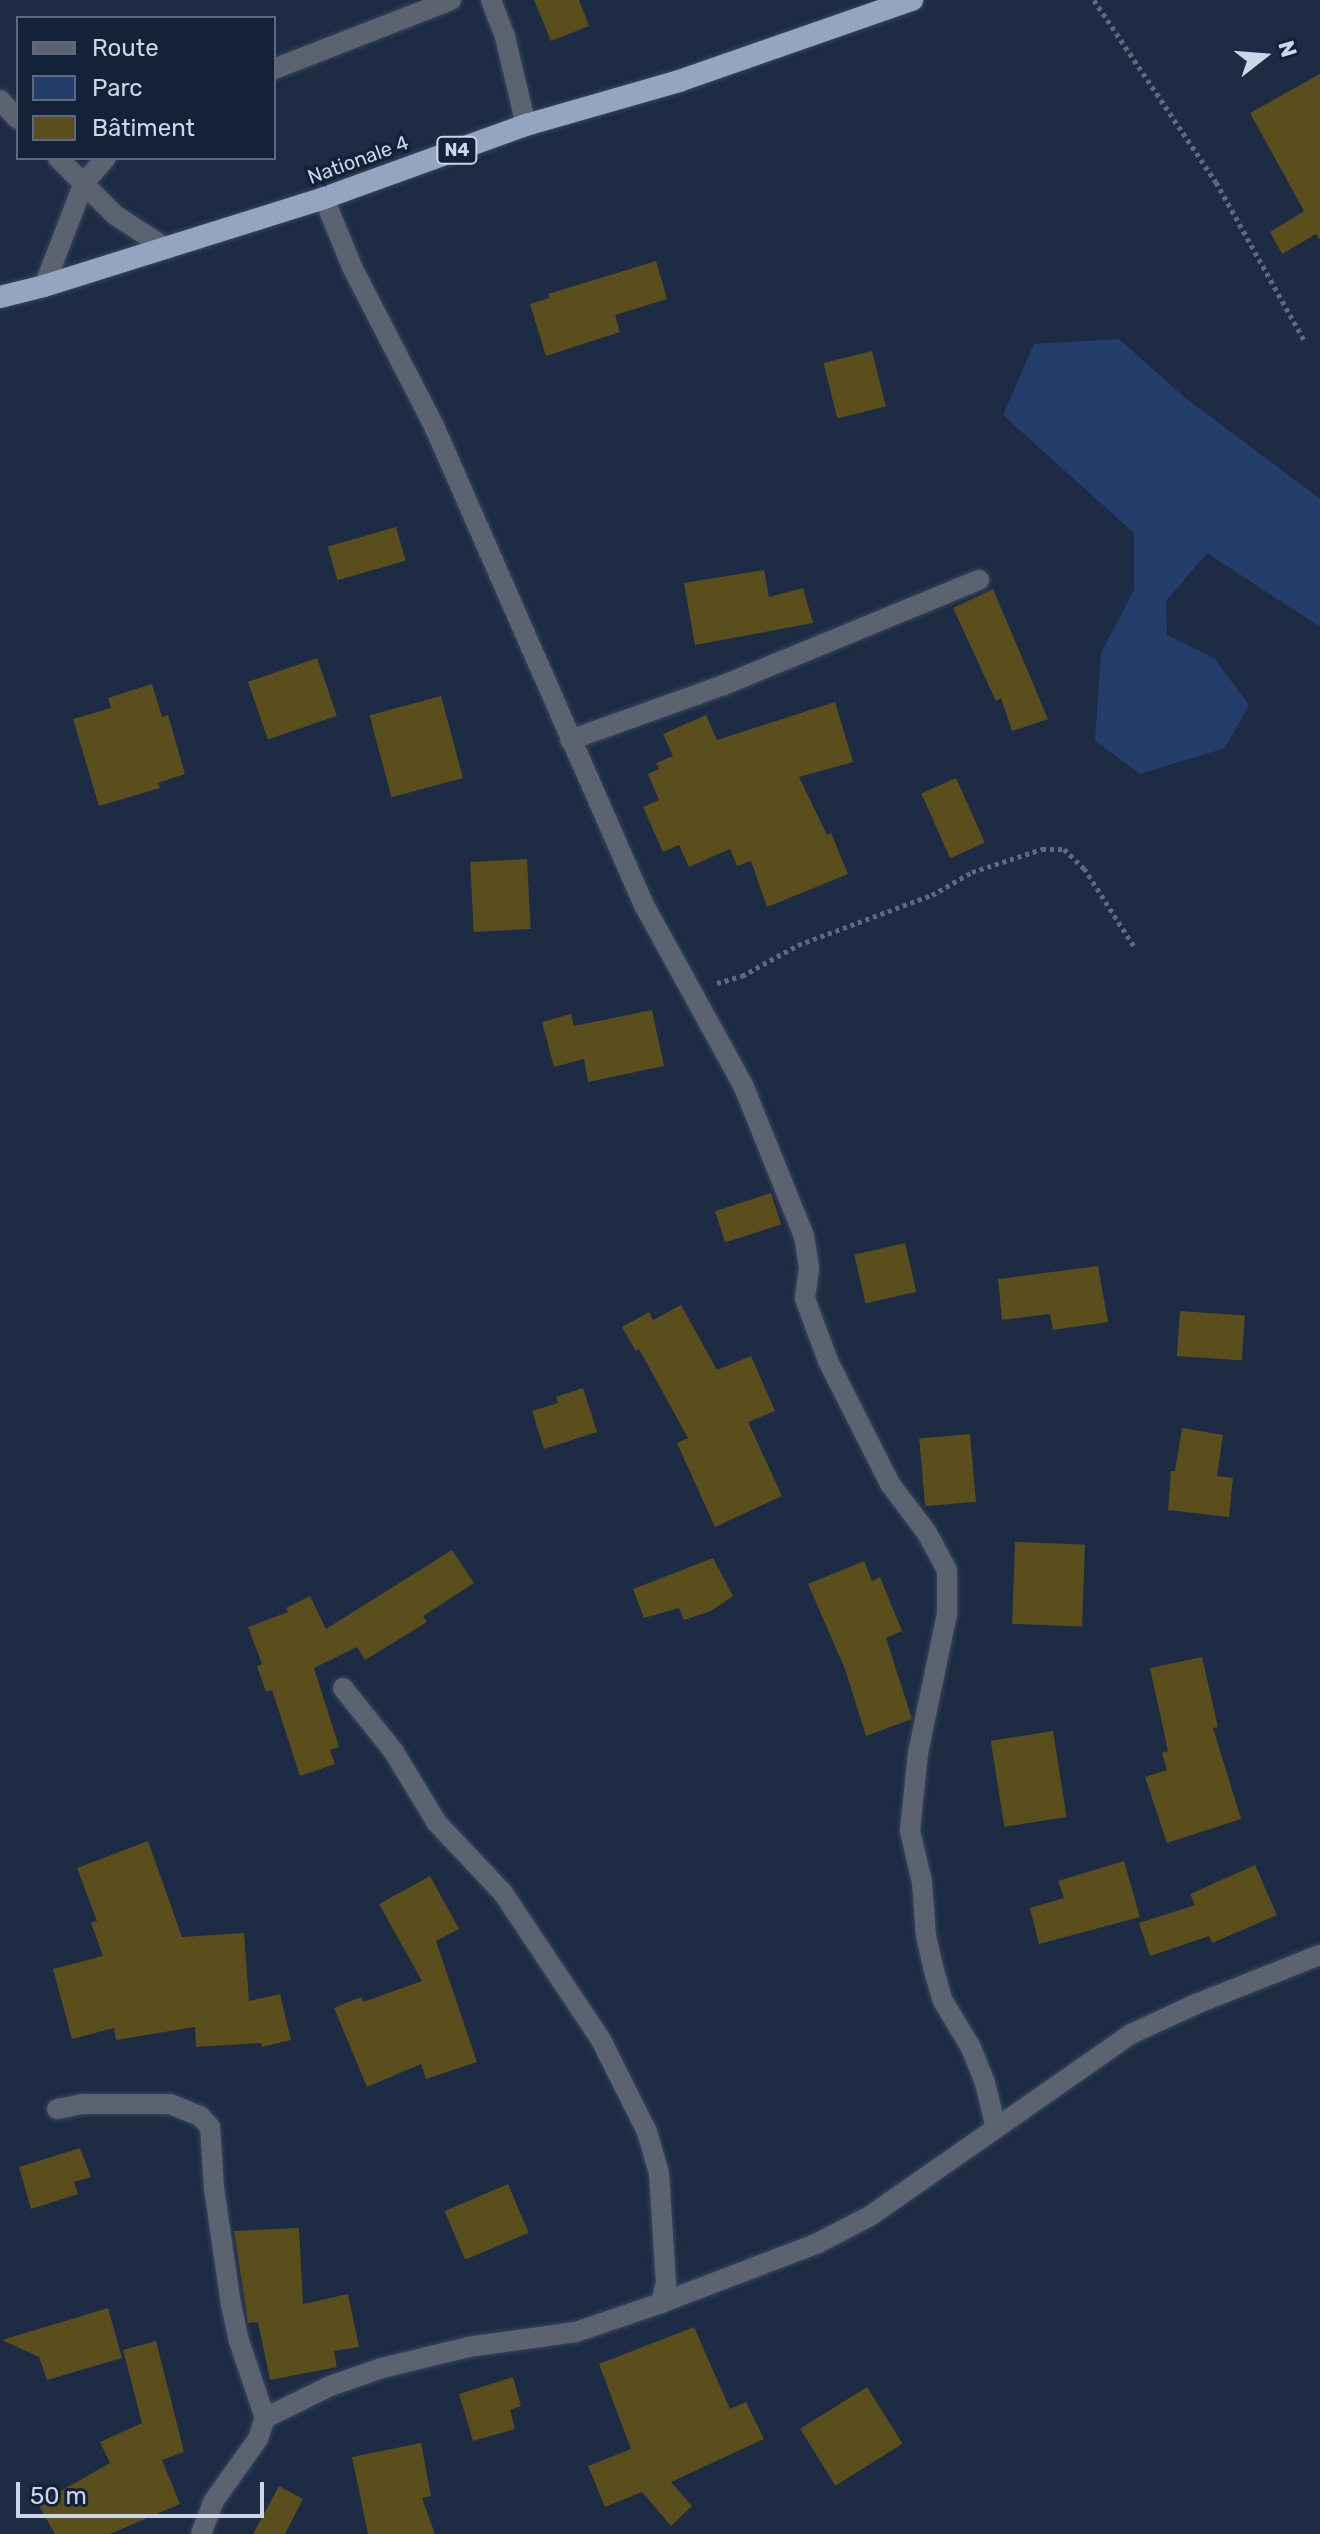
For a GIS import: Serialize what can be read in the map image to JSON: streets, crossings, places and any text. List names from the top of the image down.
{
  "streets": {
    "highway": ["N4", "Nationale 4"]
  },
  "legend": ["Route", "Parc", "Bâtiment"],
  "scale_bar": "50 m",
  "north": "right"
}
